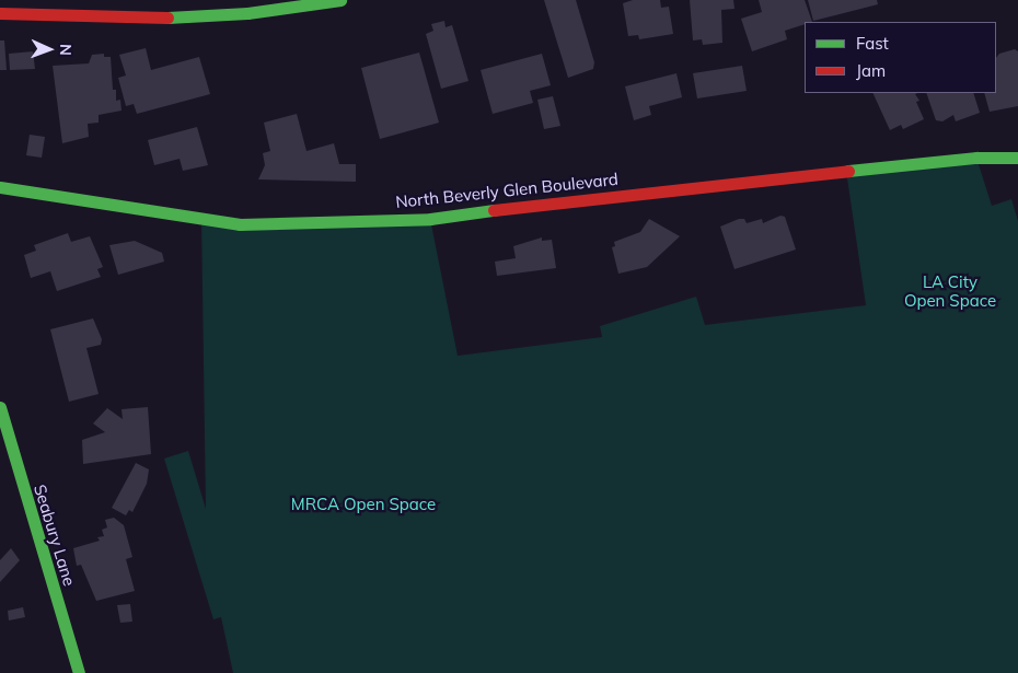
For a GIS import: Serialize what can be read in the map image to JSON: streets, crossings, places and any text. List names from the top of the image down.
{
  "streets": {
    "main road": ["North Beverly Glen Boulevard", "Seabury Lane"]
  },
  "parks": ["LA City Open Space", "MRCA Open Space"],
  "legend": ["Fast", "Jam"],
  "north": "right"
}
